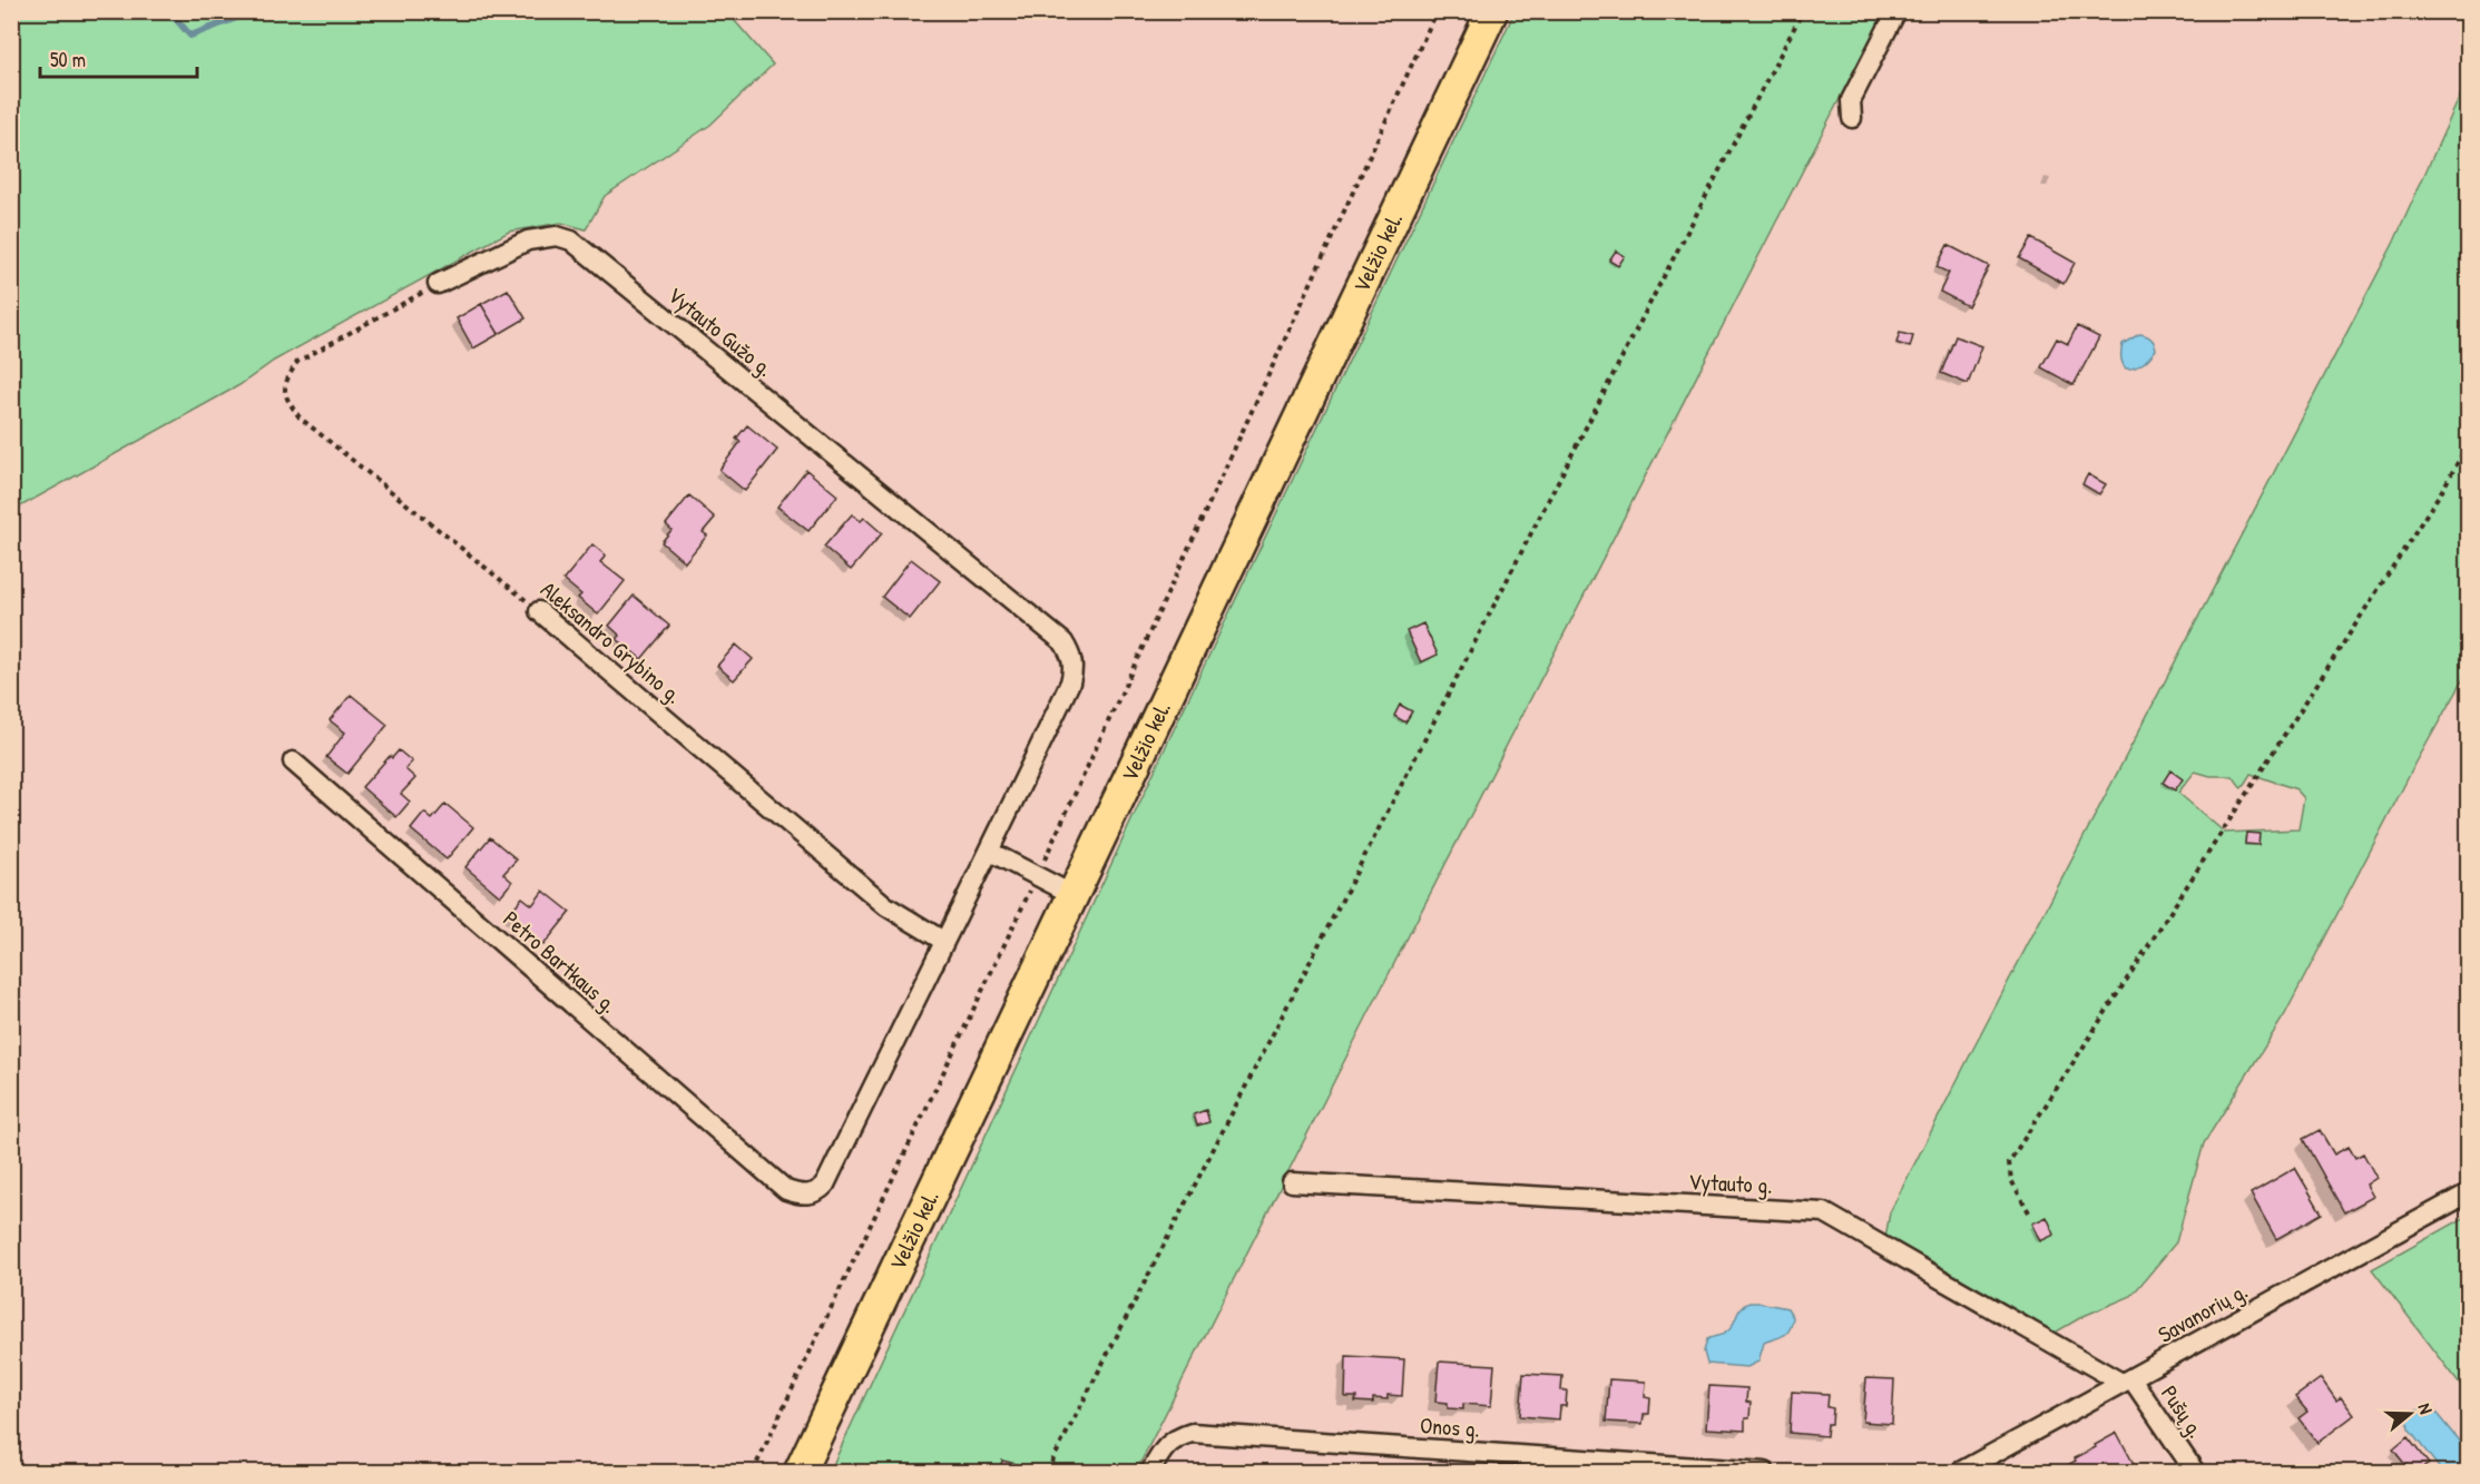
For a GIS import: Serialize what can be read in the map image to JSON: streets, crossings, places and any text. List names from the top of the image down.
{
  "streets": {
    "main road": ["Velžio kel."],
    "street": [
      "Vytauto Gužo g.",
      "Aleksandro Grybino g.",
      "Petro Bartkaus g.",
      "Vytauto g.",
      "Savanorių g.",
      "Pušų g.",
      "Onos g."
    ]
  },
  "crossings": [
    ["Vytauto Gužo g.", "Aleksandro Grybino g."],
    ["Aleksandro Grybino g.", "Petro Bartkaus g."],
    ["Vytauto g.", "Savanorių g."],
    ["Vytauto g.", "Pušų g."],
    ["Savanorių g.", "Pušų g."]
  ],
  "scale_bar": "50 m",
  "north": "right"
}
